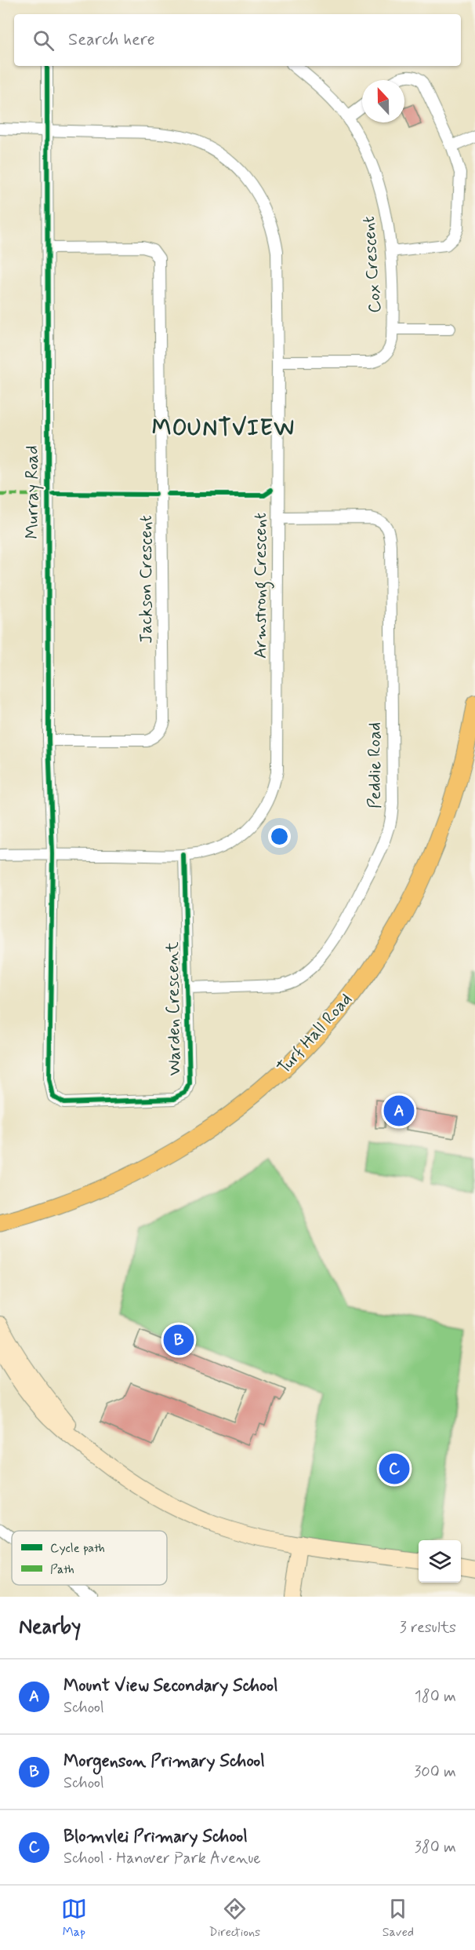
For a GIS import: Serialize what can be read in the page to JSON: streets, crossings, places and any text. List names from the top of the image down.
{
  "streets": {
    "main road": ["Turf Hall Road"],
    "street": [
      "Cox Crescent",
      "Murray Road",
      "Jackson Crescent",
      "Armstrong Crescent",
      "Peddie Road",
      "Warden Crescent"
    ]
  },
  "crossings": [
    ["Cox Crescent", "Armstrong Crescent"],
    ["Murray Road", "Jackson Crescent"],
    ["Murray Road", "Armstrong Crescent"],
    ["Murray Road", "Warden Crescent"],
    ["Armstrong Crescent", "Peddie Road"],
    ["Armstrong Crescent", "Warden Crescent"],
    ["Peddie Road", "Warden Crescent"]
  ],
  "districts": ["MOUNTVIEW"],
  "legend": ["Cycle path", "Path"],
  "north": "top",
  "page": {
    "search": "Search here",
    "pins": ["A", "B", "C"],
    "heading": ["Nearby", "3 results"],
    "list": [
      {
        "mark": "A",
        "name": "Mount View Secondary School",
        "note": "School",
        "value": "180 m"
      },
      {
        "mark": "B",
        "name": "Morgenson Primary School",
        "note": "School",
        "value": "300 m"
      },
      {
        "mark": "C",
        "name": "Blomvlei Primary School",
        "note": "School · Hanover Park Avenue",
        "value": "380 m"
      }
    ],
    "nav": ["Map", "Directions", "Saved"]
  }
}
